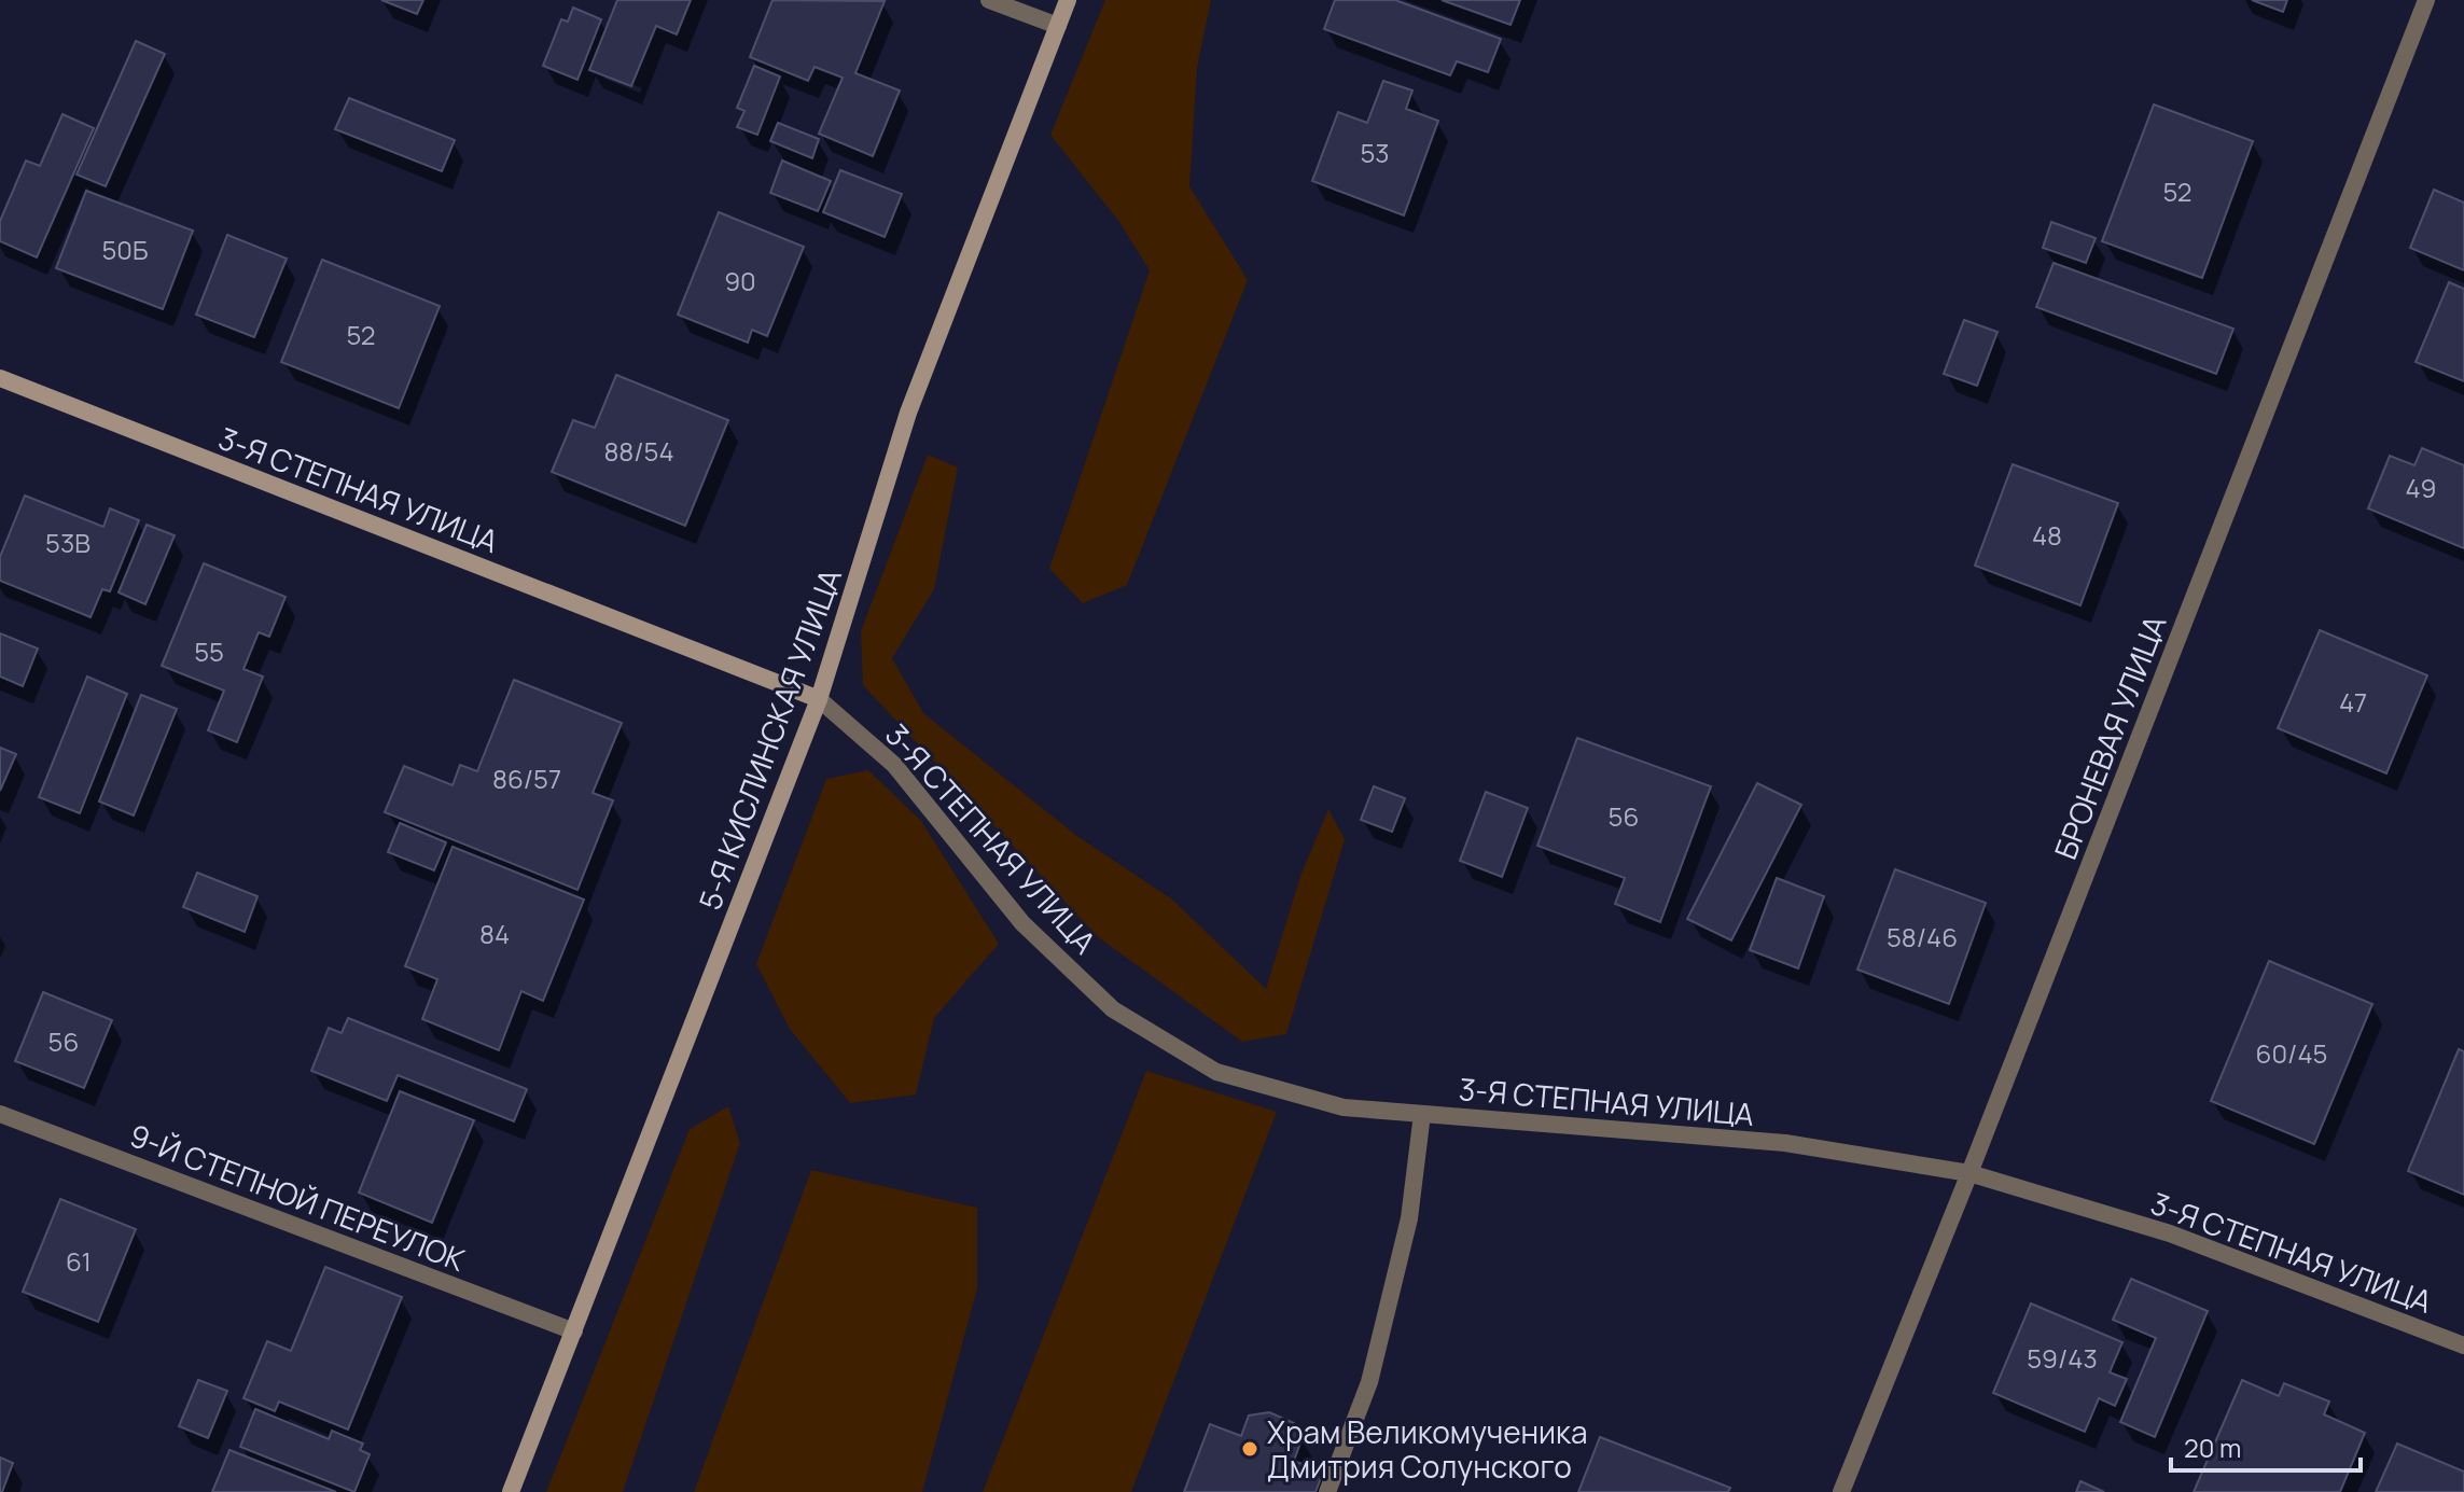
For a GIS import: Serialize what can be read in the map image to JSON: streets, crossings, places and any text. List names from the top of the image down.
{
  "streets": {
    "street": [
      "3-Я СТЕПНАЯ УЛИЦА",
      "БРОНЕВАЯ УЛИЦА",
      "5-Я КИСЛИНСКАЯ УЛИЦА",
      "9-Й СТЕПНОЙ ПЕРЕУЛОК"
    ]
  },
  "crossings": [
    ["3-Я СТЕПНАЯ УЛИЦА", "БРОНЕВАЯ УЛИЦА"],
    ["3-Я СТЕПНАЯ УЛИЦА", "5-Я КИСЛИНСКАЯ УЛИЦА"],
    ["5-Я КИСЛИНСКАЯ УЛИЦА", "9-Й СТЕПНОЙ ПЕРЕУЛОК"]
  ],
  "places": ["Храм Великомученика Дмитрия Солунского"],
  "house_numbers": [
    "53",
    "52",
    "50Б",
    "90",
    "52",
    "88/54",
    "49",
    "48",
    "53В",
    "55",
    "47",
    "86/57",
    "56",
    "84",
    "58/46",
    "56",
    "60/45",
    "61",
    "59/43"
  ],
  "scale_bar": "20 m"
}
